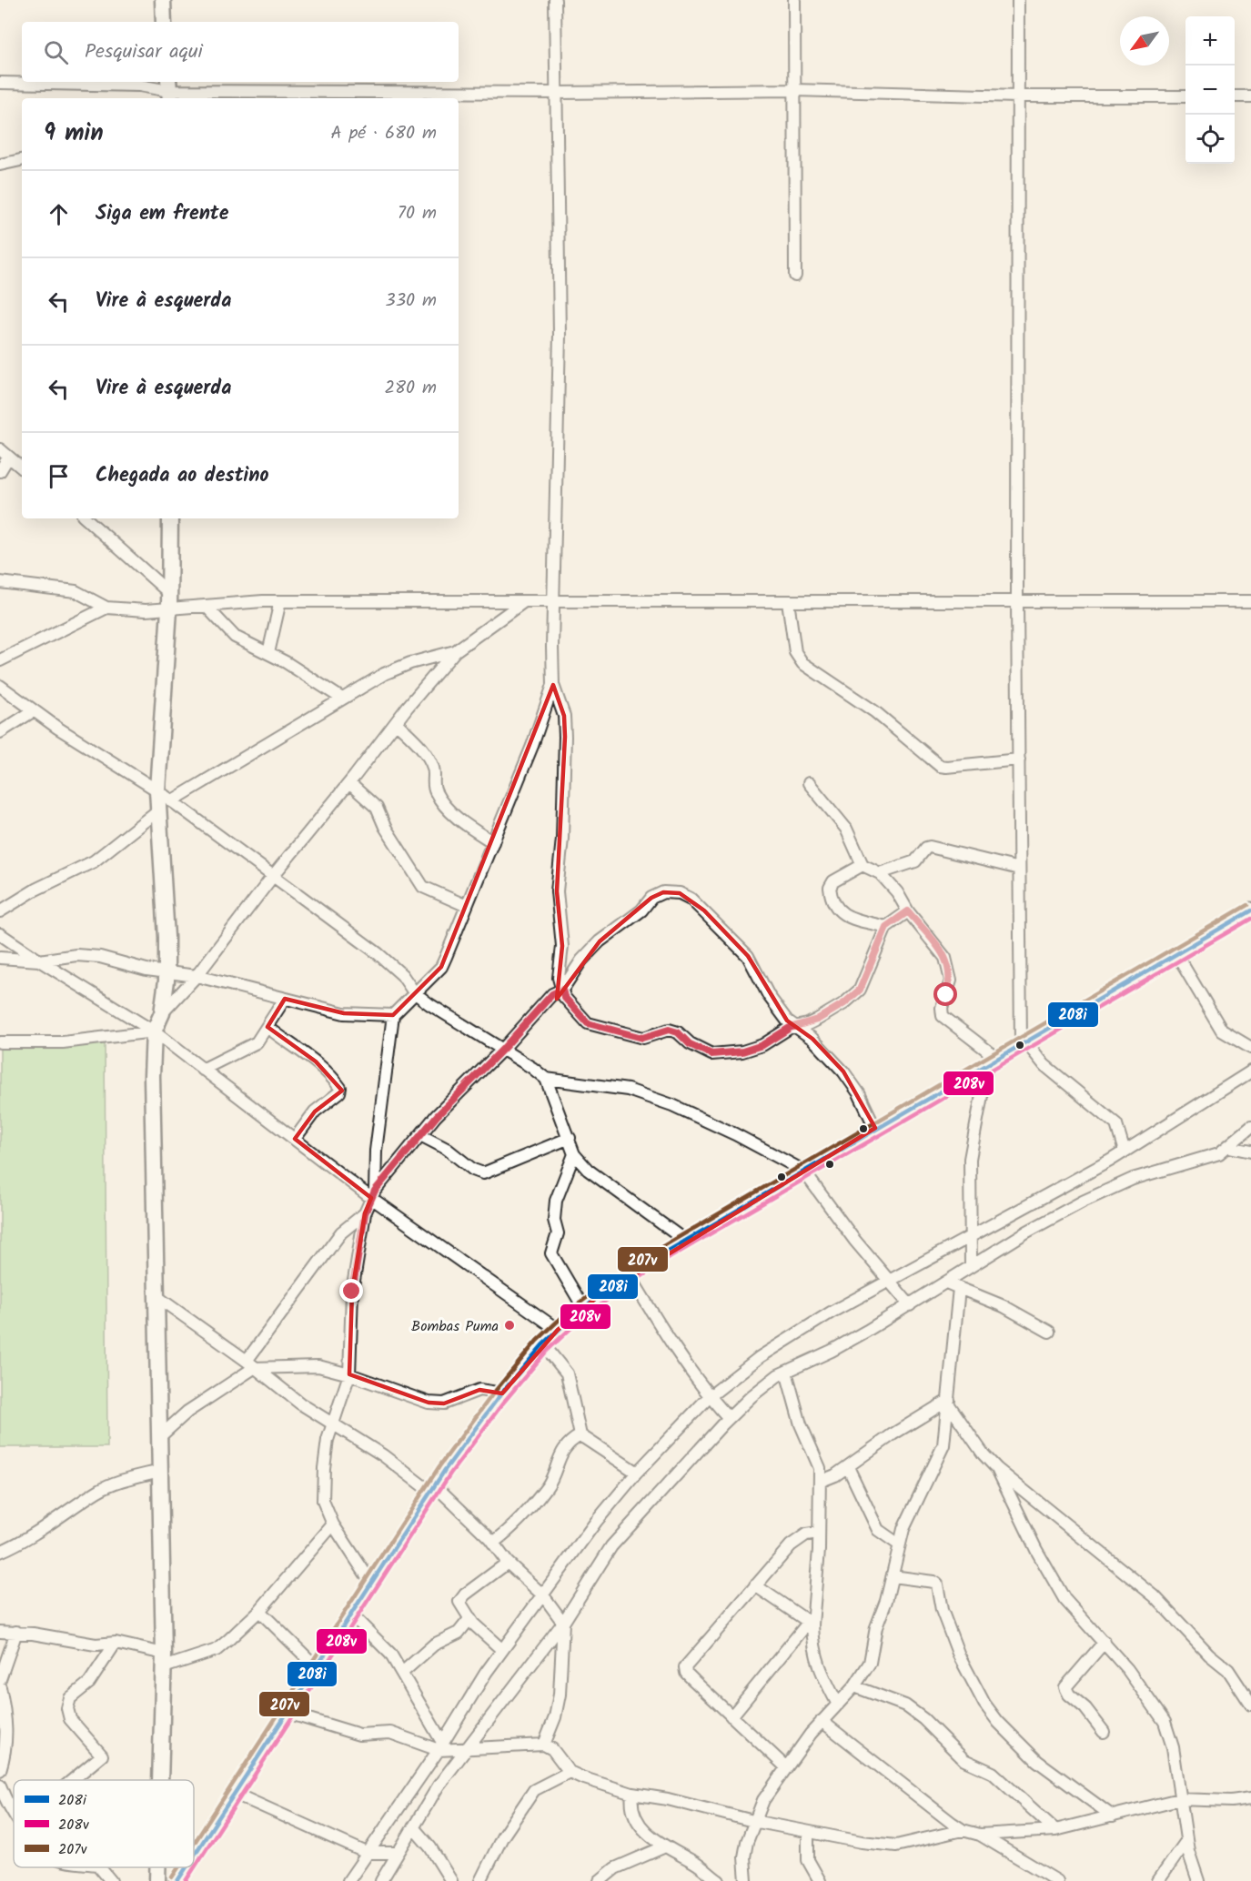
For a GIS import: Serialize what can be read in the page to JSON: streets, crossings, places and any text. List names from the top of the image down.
{
  "places": ["Bombas Puma"],
  "lines": ["transit line 207v", "transit line 208i", "transit line 208v"],
  "legend": ["208i", "208v", "207v"],
  "north": "bottom left",
  "page": {
    "map_buttons": ["+", "−"],
    "search": "Pesquisar aqui",
    "heading": ["9 min", "A pé · 680 m"],
    "list": [
      ["Siga em frente", "70 m"],
      ["Vire à esquerda", "330 m"],
      ["Vire à esquerda", "280 m"],
      "Chegada ao destino"
    ]
  }
}
